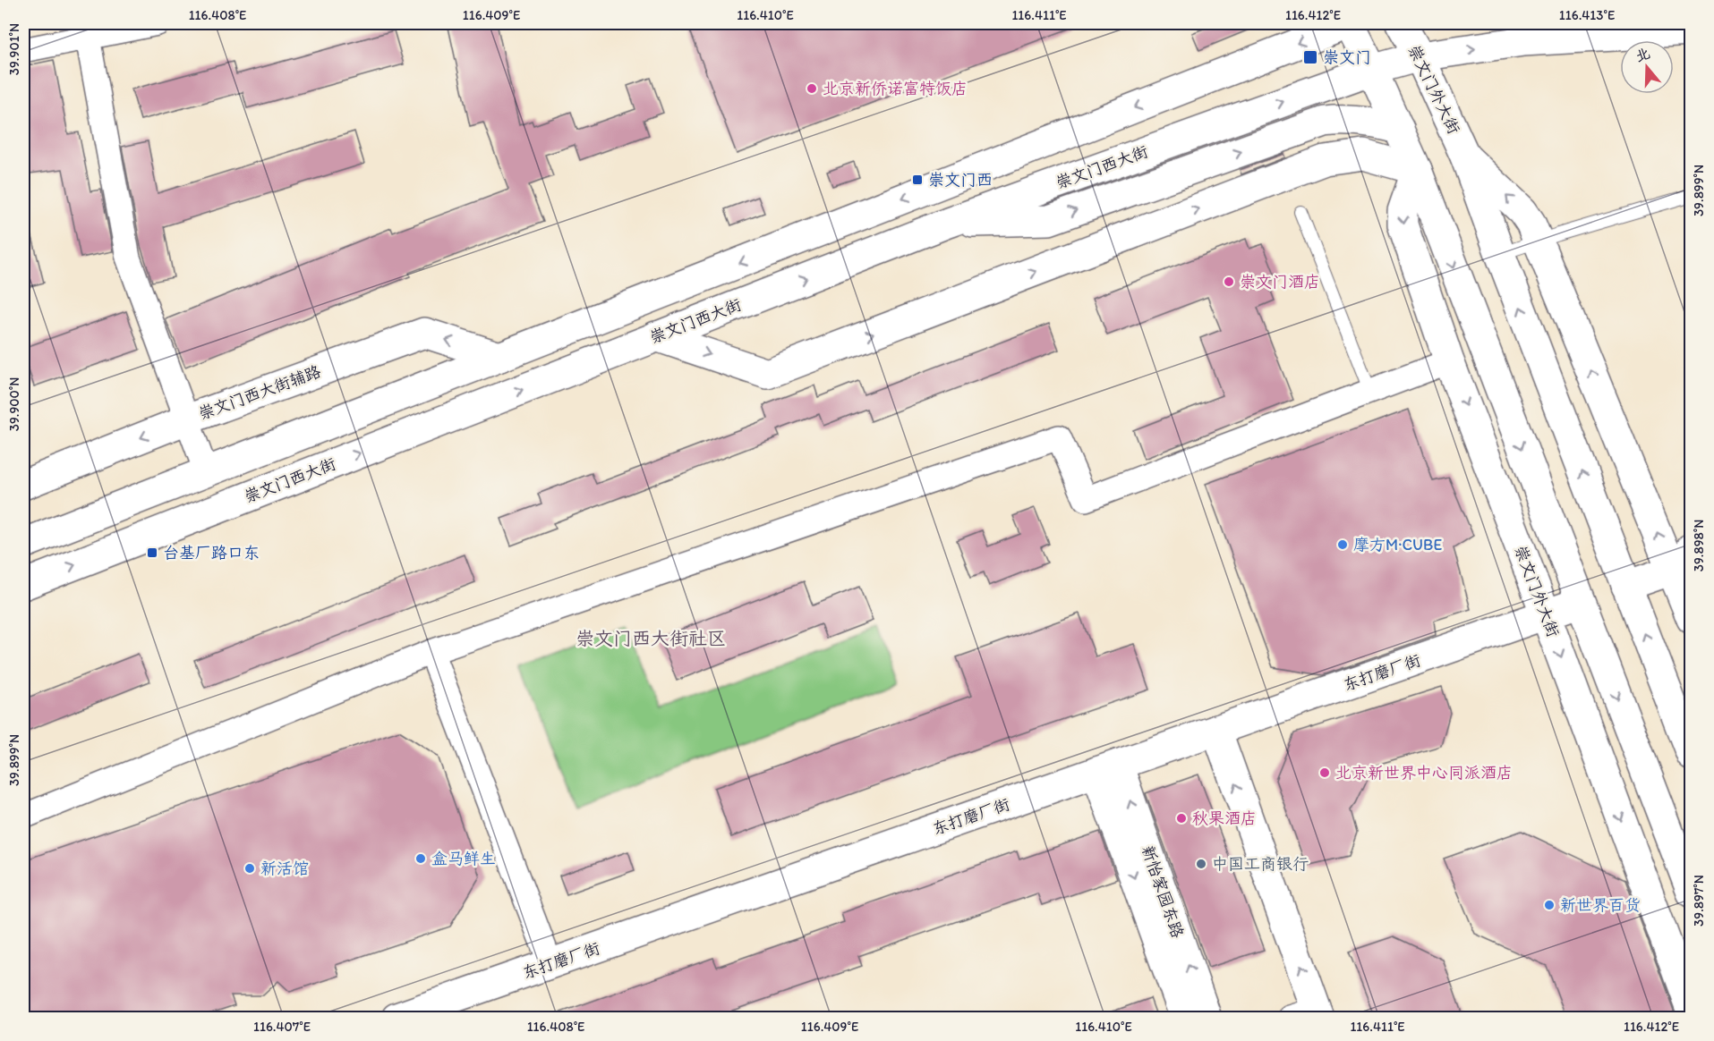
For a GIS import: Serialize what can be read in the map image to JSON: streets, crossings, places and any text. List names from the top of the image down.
{
  "streets": {
    "main road": [
      "崇文门外大街",
      "崇文门西大街",
      "崇文门西大街辅路",
      "东打磨厂街",
      "新怡家园东路"
    ]
  },
  "crossings": [
    ["崇文门外大街", "崇文门西大街"],
    ["崇文门外大街", "东打磨厂街"],
    ["东打磨厂街", "新怡家园东路"]
  ],
  "districts": ["崇文门西大街社区"],
  "places": {
    "transit": ["崇文门", "崇文门西", "台基厂路口东"],
    "other": [
      "北京新侨诺富特饭店",
      "崇文门酒店",
      "摩方M·CUBE",
      "北京新世界中心同派酒店",
      "秋果酒店",
      "盒马鲜生",
      "中国工商银行",
      "新活馆",
      "新世界百货"
    ]
  },
  "north": "top",
  "coordinates": [
    "116.408°E",
    "116.409°E",
    "116.410°E",
    "116.411°E",
    "116.412°E",
    "116.413°E",
    "39.901°N",
    "39.899°N",
    "39.900°N",
    "39.898°N",
    "39.897°N",
    "116.407°E"
  ]
}
